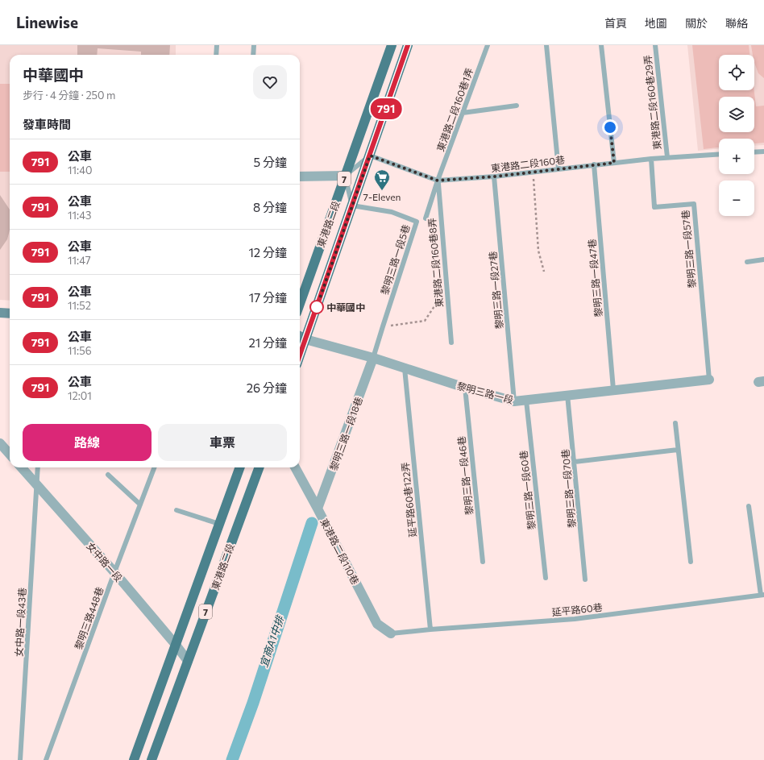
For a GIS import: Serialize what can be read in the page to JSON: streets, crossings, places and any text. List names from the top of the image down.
{
  "streets": {
    "main road": ["7", "東港路二段"],
    "street": [
      "黎明三路一段",
      "黎明三路一段18巷",
      "東港路二段110巷",
      "女中路一段"
    ],
    "lane": [
      "東港路二段160巷29弄",
      "東港路二段160巷1弄",
      "東港路二段160巷",
      "黎明三路一段57巷",
      "黎明三路一段5巷",
      "東港路二段160巷8弄",
      "黎明三路一段47巷",
      "黎明三路一段27巷",
      "黎明三路一段46巷",
      "黎明三路一段70巷",
      "黎明三路一段60巷",
      "延平路60巷122弄",
      "延平路60巷",
      "黎明三路448巷",
      "女中路一段43巷"
    ]
  },
  "crossings": [
    ["東港路二段160巷29弄", "東港路二段160巷"],
    ["東港路二段160巷1弄", "東港路二段160巷"],
    ["東港路二段160巷1弄", "東港路二段160巷8弄"],
    ["東港路二段160巷", "東港路二段"],
    ["東港路二段160巷", "黎明三路一段57巷"],
    ["東港路二段160巷", "東港路二段160巷8弄"],
    ["東港路二段160巷", "黎明三路一段47巷"],
    ["東港路二段160巷", "黎明三路一段27巷"],
    ["東港路二段", "黎明三路一段5巷"],
    ["東港路二段", "黎明三路一段"],
    ["東港路二段", "女中路一段"],
    ["黎明三路一段57巷", "黎明三路一段"],
    ["黎明三路一段5巷", "黎明三路一段"],
    ["黎明三路一段5巷", "黎明三路一段18巷"],
    ["黎明三路一段47巷", "黎明三路一段"],
    ["黎明三路一段27巷", "黎明三路一段"],
    ["黎明三路一段", "黎明三路一段18巷"],
    ["黎明三路一段", "黎明三路一段46巷"],
    ["黎明三路一段", "黎明三路一段70巷"],
    ["黎明三路一段", "黎明三路一段60巷"],
    ["黎明三路一段", "延平路60巷122弄"],
    ["黎明三路一段18巷", "東港路二段110巷"],
    ["延平路60巷122弄", "延平路60巷"],
    ["東港路二段110巷", "延平路60巷"],
    ["女中路一段", "黎明三路448巷"],
    ["女中路一段", "女中路一段43巷"]
  ],
  "water": ["宜商A1中排"],
  "places": {
    "supermarket": ["7-Eleven"],
    "other": ["中華國中"]
  },
  "lines": ["bus line 791"],
  "page": {
    "header": "Linewise",
    "nav": [
      "首頁",
      "地圖",
      "關於",
      "聯絡"
    ],
    "on_map": "791",
    "map_buttons": ["+", "−"],
    "heading": [
      ["中華國中", "步行 · 4 分鐘 · 250 m"],
      "發車時間"
    ],
    "list": [
      {
        "mark": "791",
        "name": "公車",
        "note": "11:40",
        "value": "5 分鐘"
      },
      {
        "mark": "791",
        "name": "公車",
        "note": "11:43",
        "value": "8 分鐘"
      },
      {
        "mark": "791",
        "name": "公車",
        "note": "11:47",
        "value": "12 分鐘"
      },
      {
        "mark": "791",
        "name": "公車",
        "note": "11:52",
        "value": "17 分鐘"
      },
      {
        "mark": "791",
        "name": "公車",
        "note": "11:56",
        "value": "21 分鐘"
      },
      {
        "mark": "791",
        "name": "公車",
        "note": "12:01",
        "value": "26 分鐘"
      }
    ],
    "buttons": ["路線", "車票"]
  }
}
